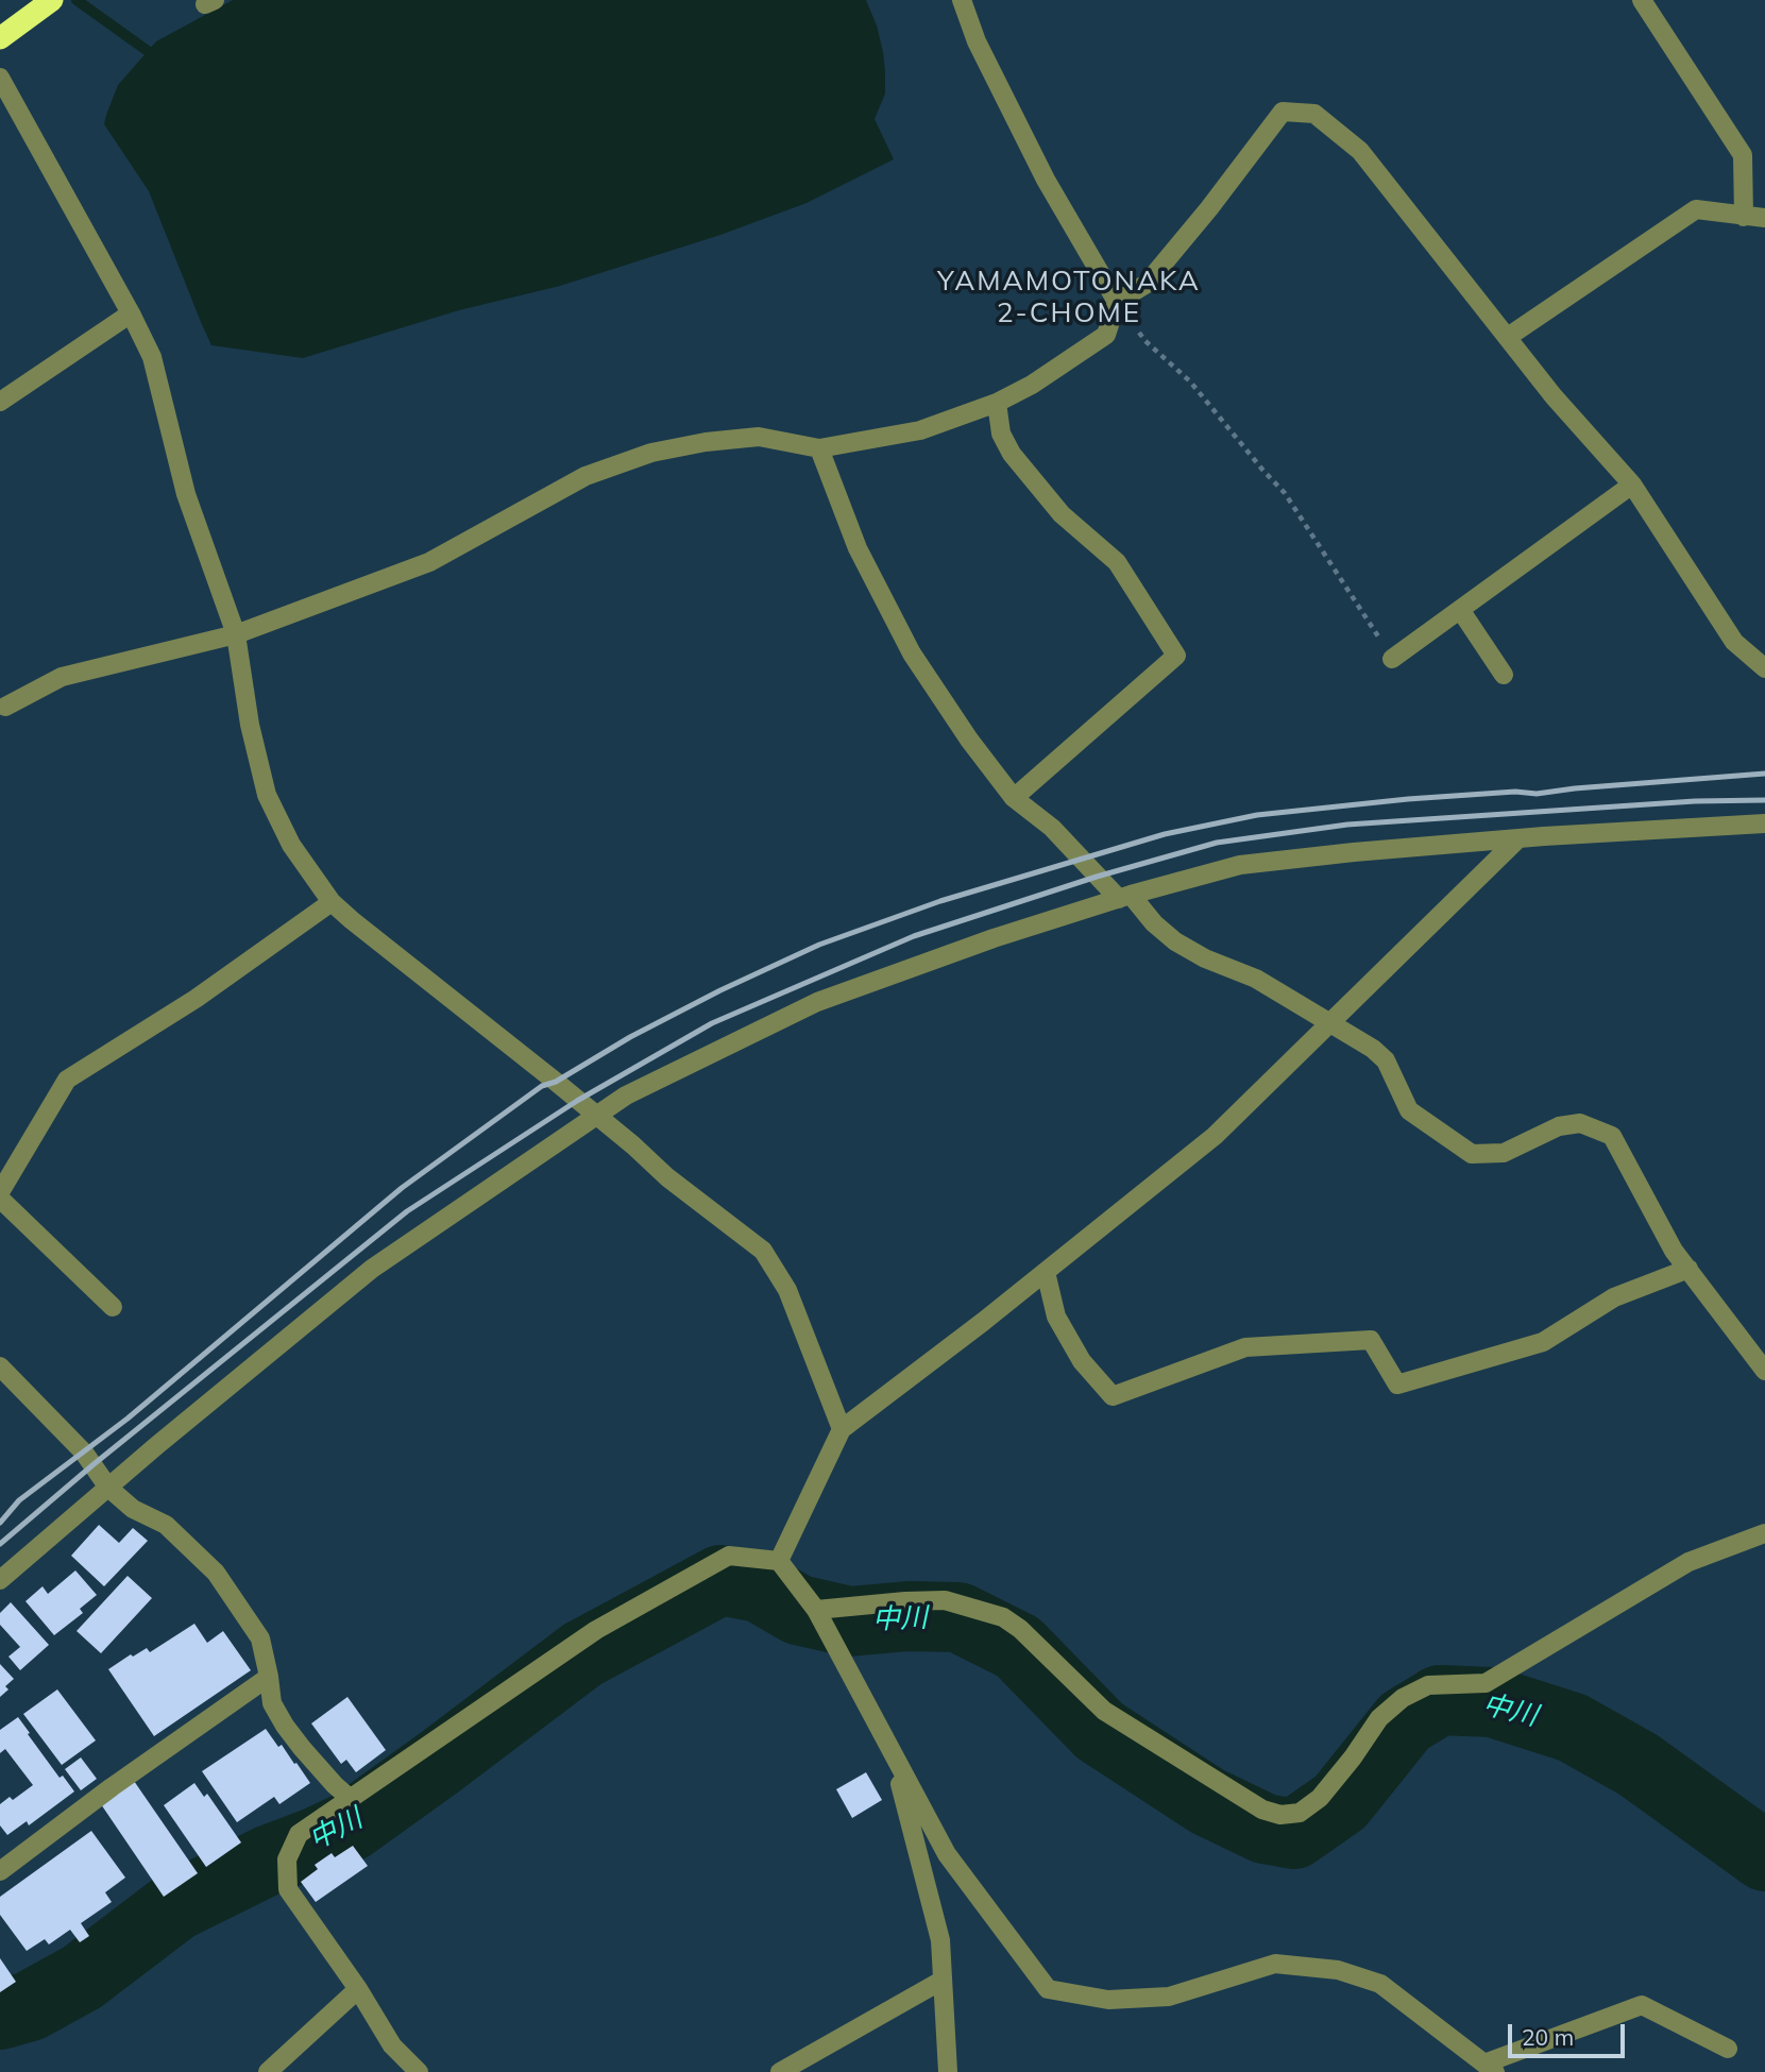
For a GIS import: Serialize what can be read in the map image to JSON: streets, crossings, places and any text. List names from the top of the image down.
{
  "districts": ["YAMAMOTONAKA 2-CHOME"],
  "water": ["中川"],
  "scale_bar": "20 m"
}
